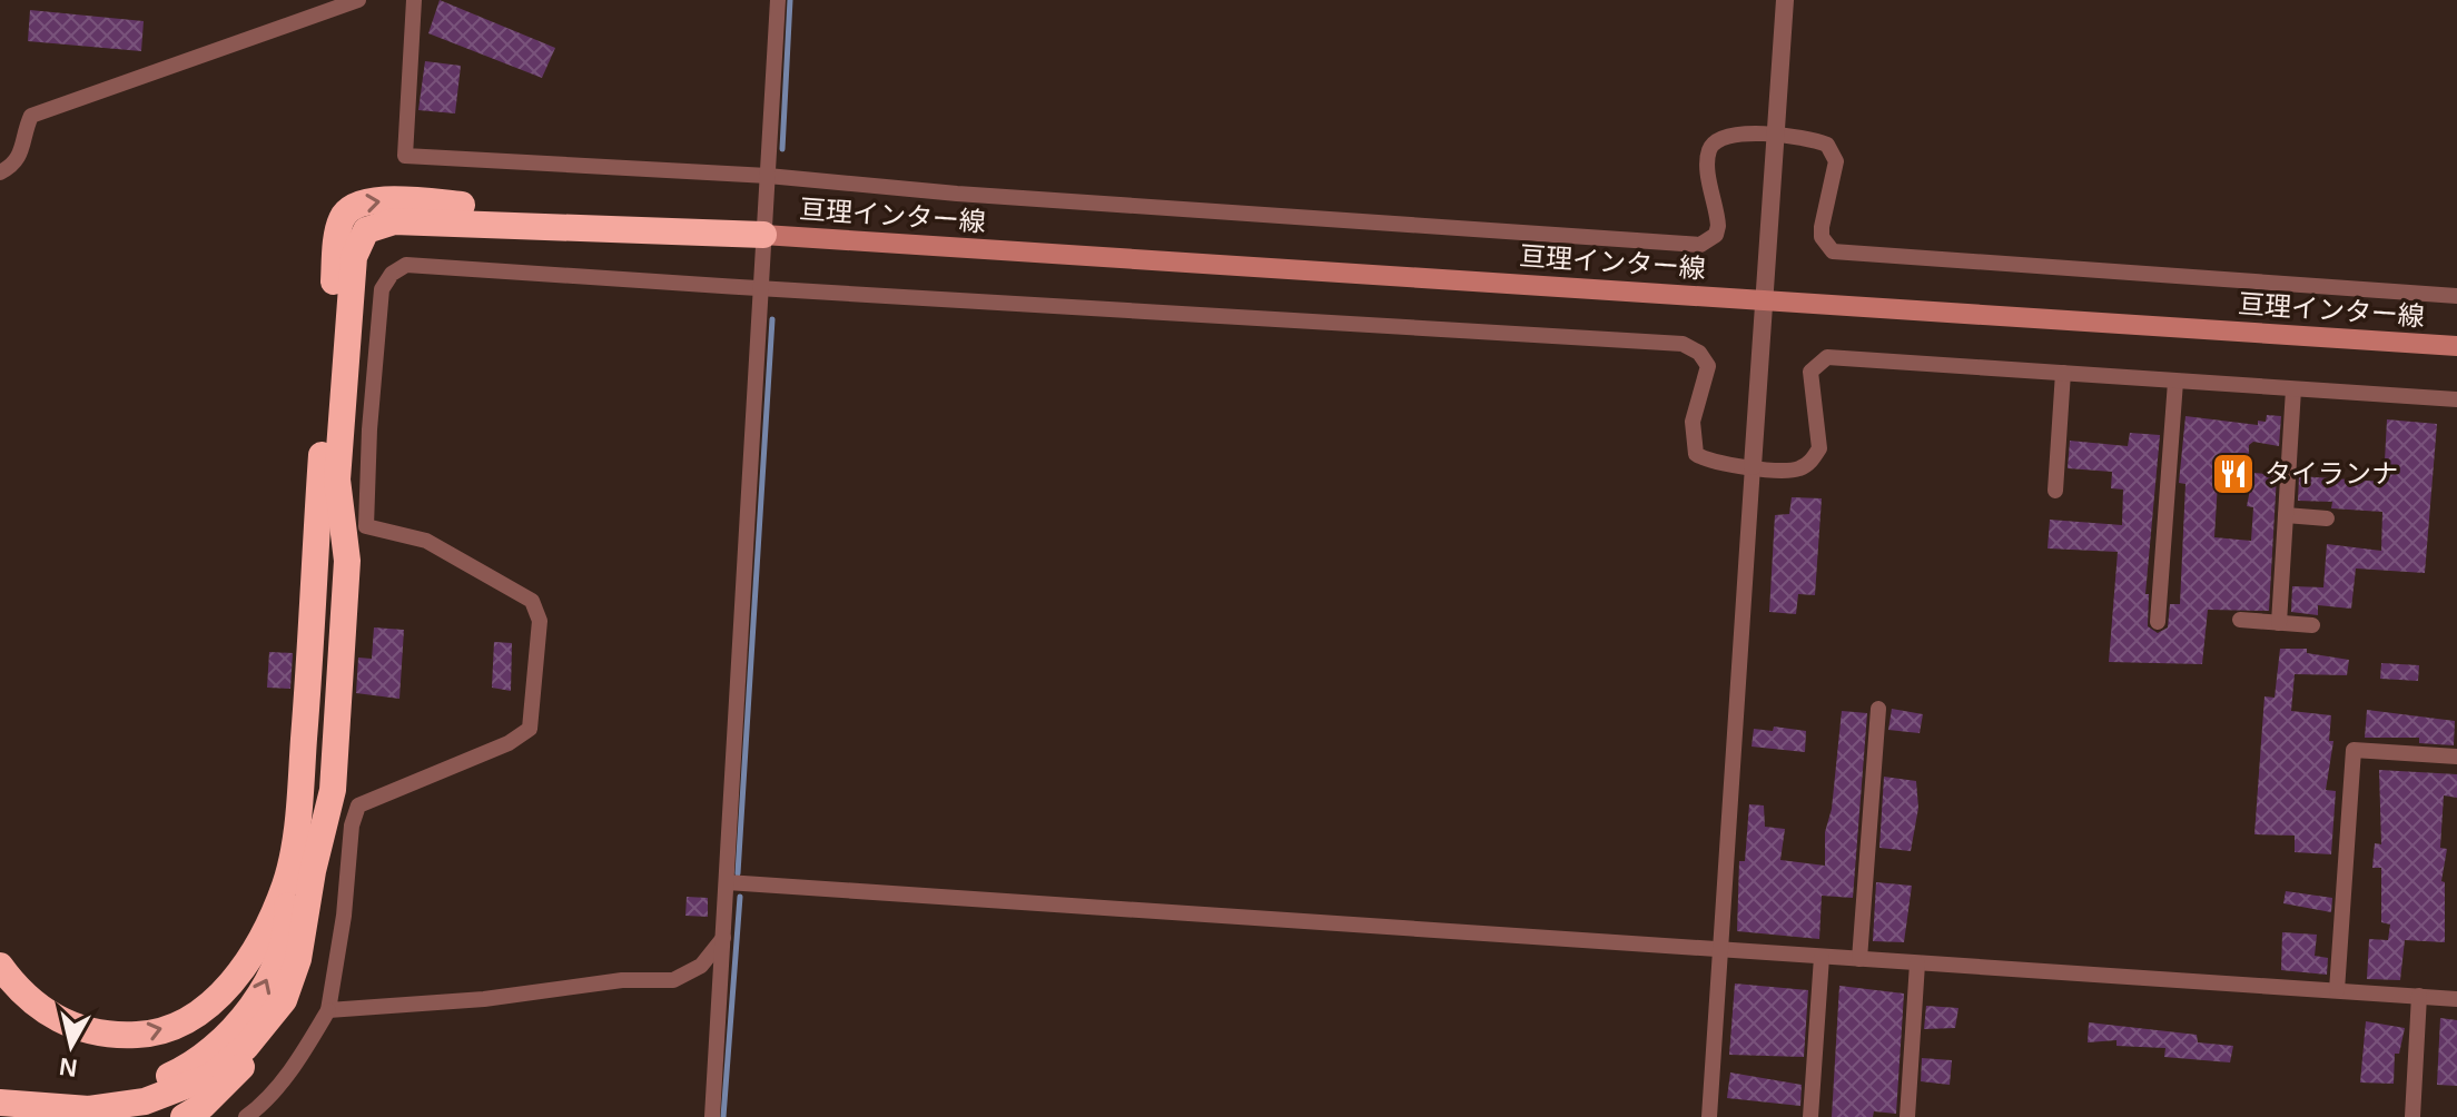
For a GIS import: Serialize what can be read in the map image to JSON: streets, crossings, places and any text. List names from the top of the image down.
{
  "streets": {
    "main road": ["亘理インター線"]
  },
  "places": {
    "restaurant": ["タイランナ"]
  },
  "north": "bottom"
}
